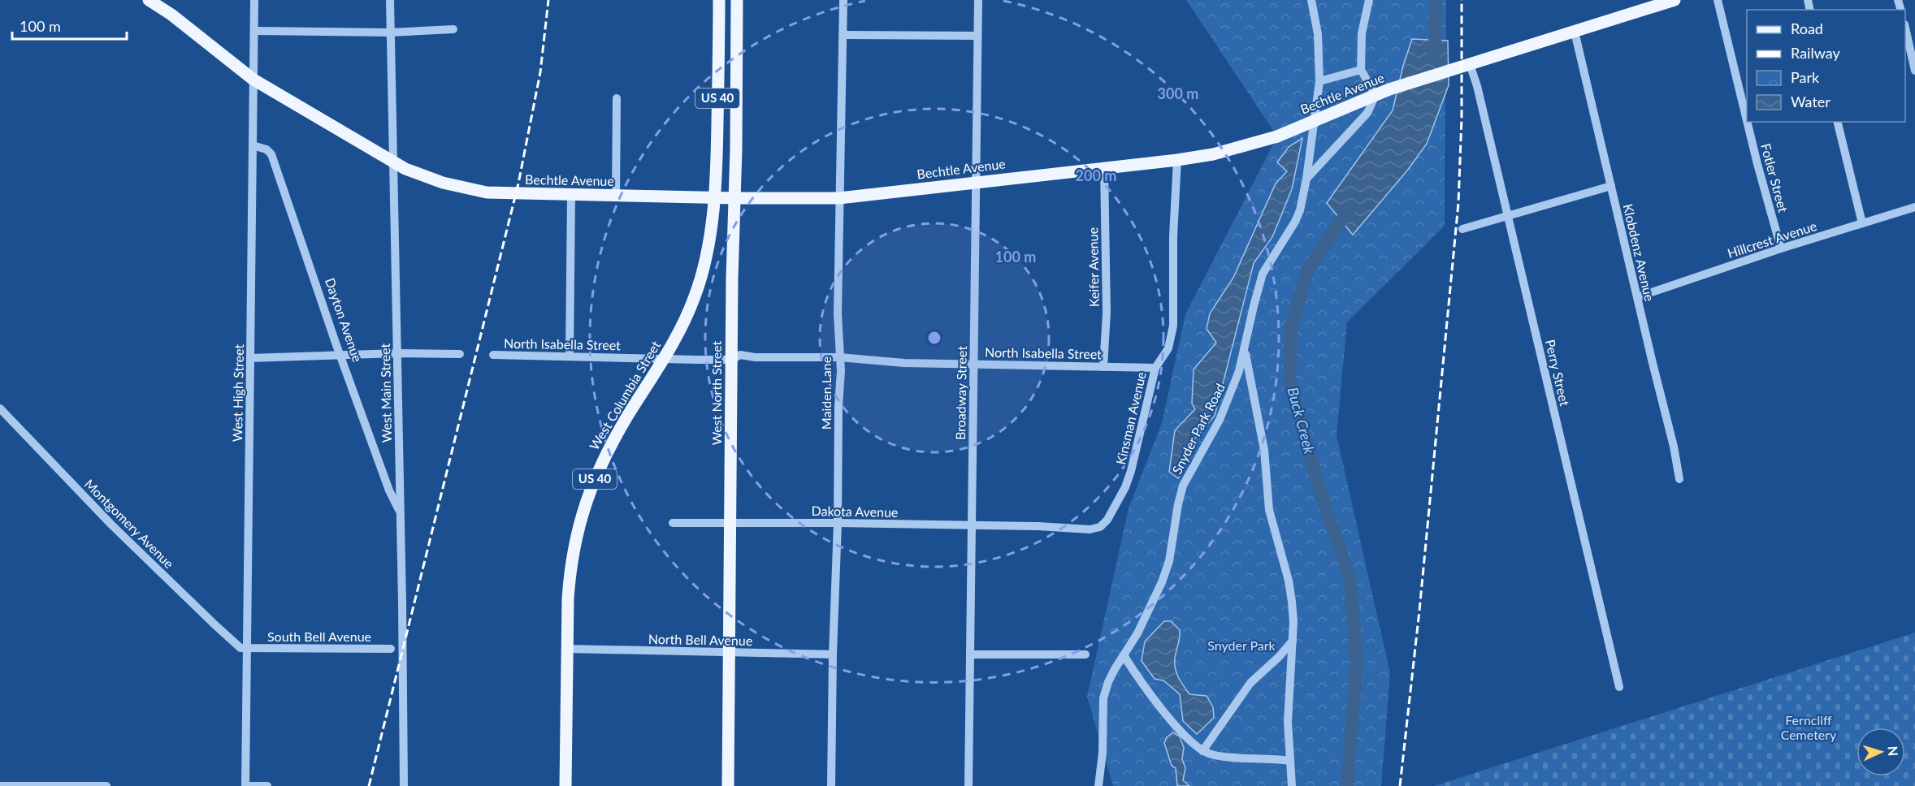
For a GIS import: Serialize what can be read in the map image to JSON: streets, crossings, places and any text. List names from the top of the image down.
{
  "streets": {
    "main road": [
      "Bechtle Avenue",
      "US 40",
      "West North Street",
      "West Columbia Street"
    ],
    "street": [
      "Fotler Street",
      "Hillcrest Avenue",
      "Klobdenz Avenue",
      "Keifer Avenue",
      "Dayton Avenue",
      "North Isabella Street",
      "Perry Street",
      "West High Street",
      "West Main Street",
      "Maiden Lane",
      "Broadway Street",
      "Kinsman Avenue",
      "Snyder Park Road",
      "Dakota Avenue",
      "Montgomery Avenue",
      "South Bell Avenue",
      "North Bell Avenue"
    ]
  },
  "crossings": [
    ["Bechtle Avenue", "US 40"],
    ["Bechtle Avenue", "Klobdenz Avenue"],
    ["Bechtle Avenue", "Keifer Avenue"],
    ["Bechtle Avenue", "Perry Street"],
    ["Bechtle Avenue", "West High Street"],
    ["Bechtle Avenue", "West Main Street"],
    ["Bechtle Avenue", "West North Street"],
    ["Bechtle Avenue", "Maiden Lane"],
    ["Bechtle Avenue", "Broadway Street"],
    ["Bechtle Avenue", "West Columbia Street"],
    ["Bechtle Avenue", "Kinsman Avenue"],
    ["US 40", "West Columbia Street"],
    ["Fotler Street", "Hillcrest Avenue"],
    ["Hillcrest Avenue", "Klobdenz Avenue"],
    ["Keifer Avenue", "North Isabella Street"],
    ["Dayton Avenue", "West High Street"],
    ["Dayton Avenue", "West Main Street"],
    ["North Isabella Street", "West North Street"],
    ["North Isabella Street", "Maiden Lane"],
    ["North Isabella Street", "Broadway Street"],
    ["North Isabella Street", "West Columbia Street"],
    ["North Isabella Street", "Kinsman Avenue"],
    ["West High Street", "Montgomery Avenue"],
    ["West High Street", "South Bell Avenue"],
    ["West North Street", "Dakota Avenue"],
    ["West North Street", "North Bell Avenue"],
    ["Maiden Lane", "Dakota Avenue"],
    ["Maiden Lane", "North Bell Avenue"],
    ["Broadway Street", "Dakota Avenue"],
    ["West Columbia Street", "North Bell Avenue"],
    ["Kinsman Avenue", "Dakota Avenue"],
    ["Montgomery Avenue", "South Bell Avenue"]
  ],
  "water": ["Buck Creek"],
  "parks": ["Snyder Park", "Ferncliff Cemetery"],
  "legend": [
    "Road",
    "Railway",
    "Park",
    "Water"
  ],
  "scale_bar": "100 m",
  "north": "right",
  "rings": ["300 m", "200 m", "100 m"]
}
